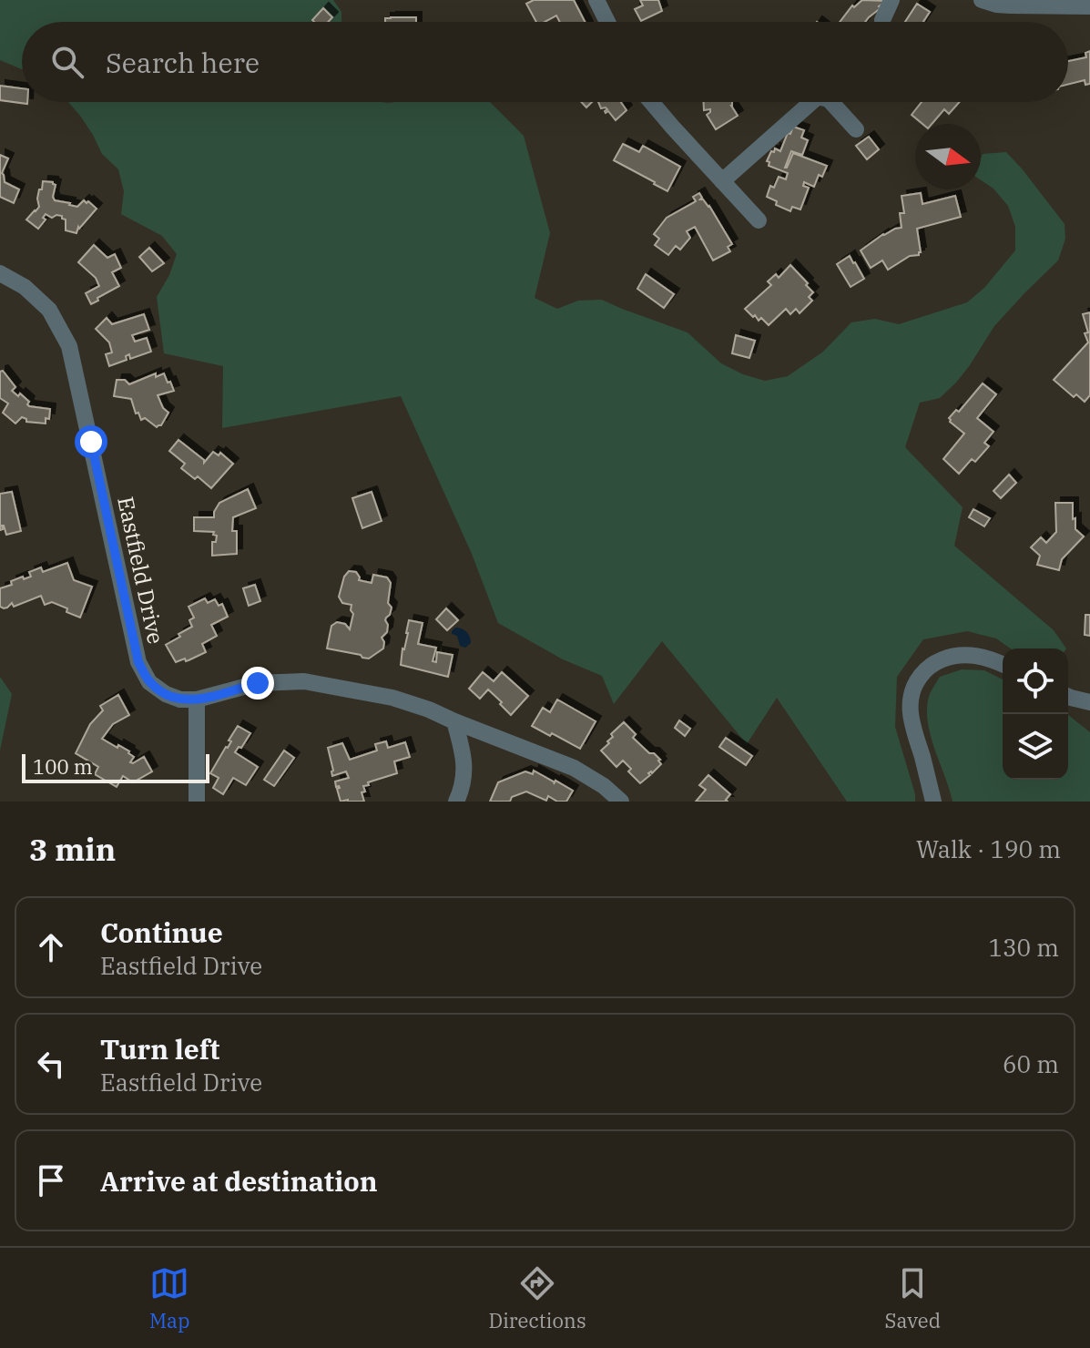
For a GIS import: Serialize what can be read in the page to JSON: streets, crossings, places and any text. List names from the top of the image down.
{
  "streets": {
    "street": ["Eastfield Drive"]
  },
  "scale_bar": "100 m",
  "north": "right",
  "page": {
    "search": "Search here",
    "scale": "100 m",
    "heading": ["3 min", "Walk · 190 m"],
    "list": [
      ["Continue", "Eastfield Drive", "130 m"],
      ["Turn left", "Eastfield Drive", "60 m"],
      "Arrive at destination"
    ],
    "nav": ["Map", "Directions", "Saved"]
  }
}
